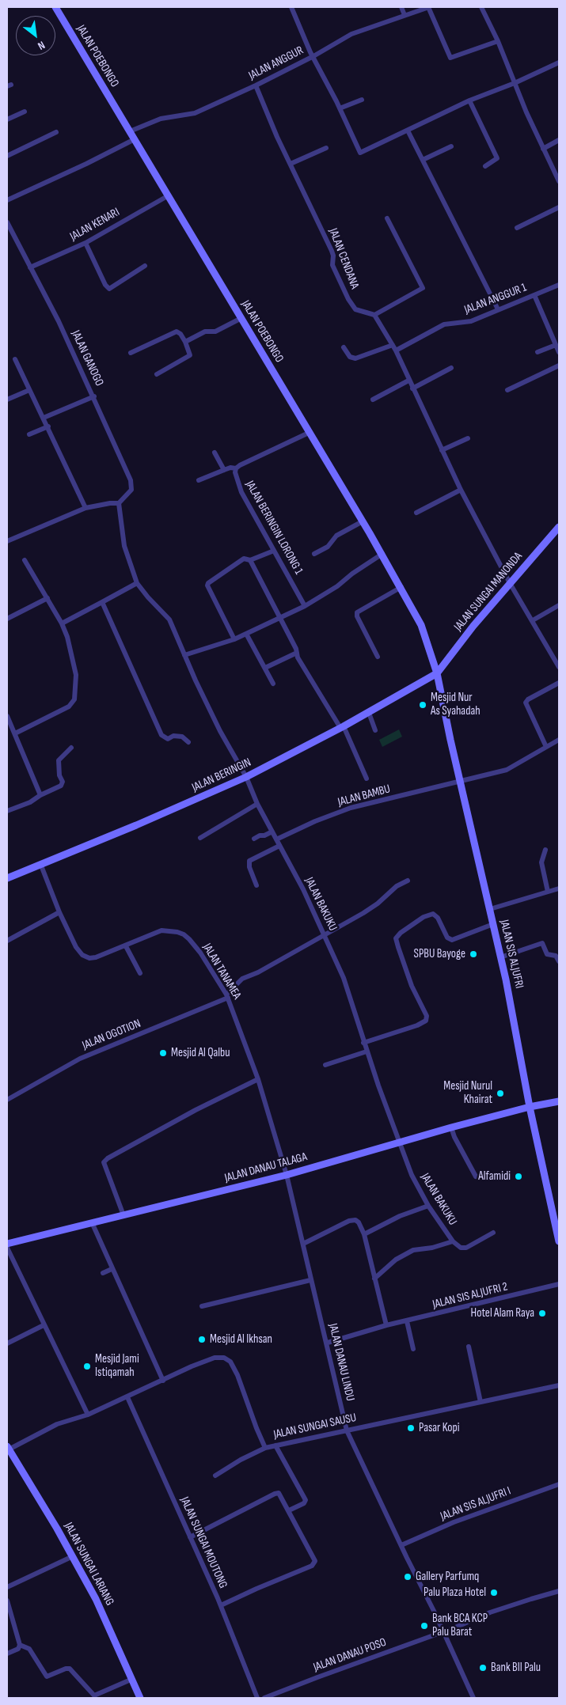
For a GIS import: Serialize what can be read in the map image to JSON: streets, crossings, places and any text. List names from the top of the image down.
{
  "streets": {
    "street": [
      "JALAN POEBONGO",
      "JALAN ANGGUR",
      "JALAN KENARI",
      "JALAN CENDANA",
      "JALAN ANGGUR 1",
      "JALAN GANOGO",
      "JALAN BERINGIN LORONG 1",
      "JALAN SUNGAI MANONDA",
      "JALAN BERINGIN",
      "JALAN BAMBU",
      "JALAN BAKUKU",
      "JALAN SIS ALJUFRI",
      "JALAN TANAMEA",
      "JALAN OGOTION",
      "JALAN DANAU TALAGA",
      "JALAN SIS ALJUFRI 2",
      "JALAN DANAU LINDU",
      "JALAN SUNGAI SAUSU",
      "JALAN SIS ALJUFRI I",
      "JALAN SUNGAI MOUTONG",
      "JALAN SUNGAI LARIANG",
      "JALAN DANAU POSO"
    ]
  },
  "crossings": [
    ["JALAN POEBONGO", "JALAN ANGGUR"],
    ["JALAN POEBONGO", "JALAN KENARI"],
    ["JALAN POEBONGO", "JALAN SUNGAI MANONDA"],
    ["JALAN POEBONGO", "JALAN BERINGIN"],
    ["JALAN POEBONGO", "JALAN SIS ALJUFRI"],
    ["JALAN ANGGUR", "JALAN CENDANA"],
    ["JALAN KENARI", "JALAN GANOGO"],
    ["JALAN GANOGO", "JALAN BAKUKU"],
    ["JALAN SUNGAI MANONDA", "JALAN BERINGIN"],
    ["JALAN SUNGAI MANONDA", "JALAN SIS ALJUFRI"],
    ["JALAN BERINGIN", "JALAN BAKUKU"],
    ["JALAN BERINGIN", "JALAN SIS ALJUFRI"],
    ["JALAN BERINGIN", "JALAN TANAMEA"],
    ["JALAN BAMBU", "JALAN BAKUKU"],
    ["JALAN BAMBU", "JALAN SIS ALJUFRI"],
    ["JALAN BAKUKU", "JALAN DANAU TALAGA"],
    ["JALAN SIS ALJUFRI", "JALAN DANAU TALAGA"],
    ["JALAN TANAMEA", "JALAN OGOTION"],
    ["JALAN TANAMEA", "JALAN DANAU TALAGA"],
    ["JALAN TANAMEA", "JALAN DANAU LINDU"],
    ["JALAN DANAU TALAGA", "JALAN DANAU LINDU"],
    ["JALAN SIS ALJUFRI 2", "JALAN DANAU LINDU"],
    ["JALAN DANAU LINDU", "JALAN SUNGAI SAUSU"],
    ["JALAN DANAU LINDU", "JALAN SIS ALJUFRI I"],
    ["JALAN DANAU LINDU", "JALAN DANAU POSO"],
    ["JALAN SUNGAI SAUSU", "JALAN SUNGAI MOUTONG"],
    ["JALAN SUNGAI SAUSU", "JALAN SUNGAI LARIANG"]
  ],
  "places": [
    "Mesjid Nur As Syahadah",
    "SPBU Bayoge",
    "Mesjid Al Qalbu",
    "Mesjid Nurul Khairat",
    "Alfamidi",
    "Hotel Alam Raya",
    "Mesjid Al Ikhsan",
    "Mesjid Jami Istiqamah",
    "Pasar Kopi",
    "Gallery Parfumq",
    "Palu Plaza Hotel",
    "Bank BCA KCP Palu Barat",
    "Bank BII Palu"
  ],
  "north": "bottom right"
}
